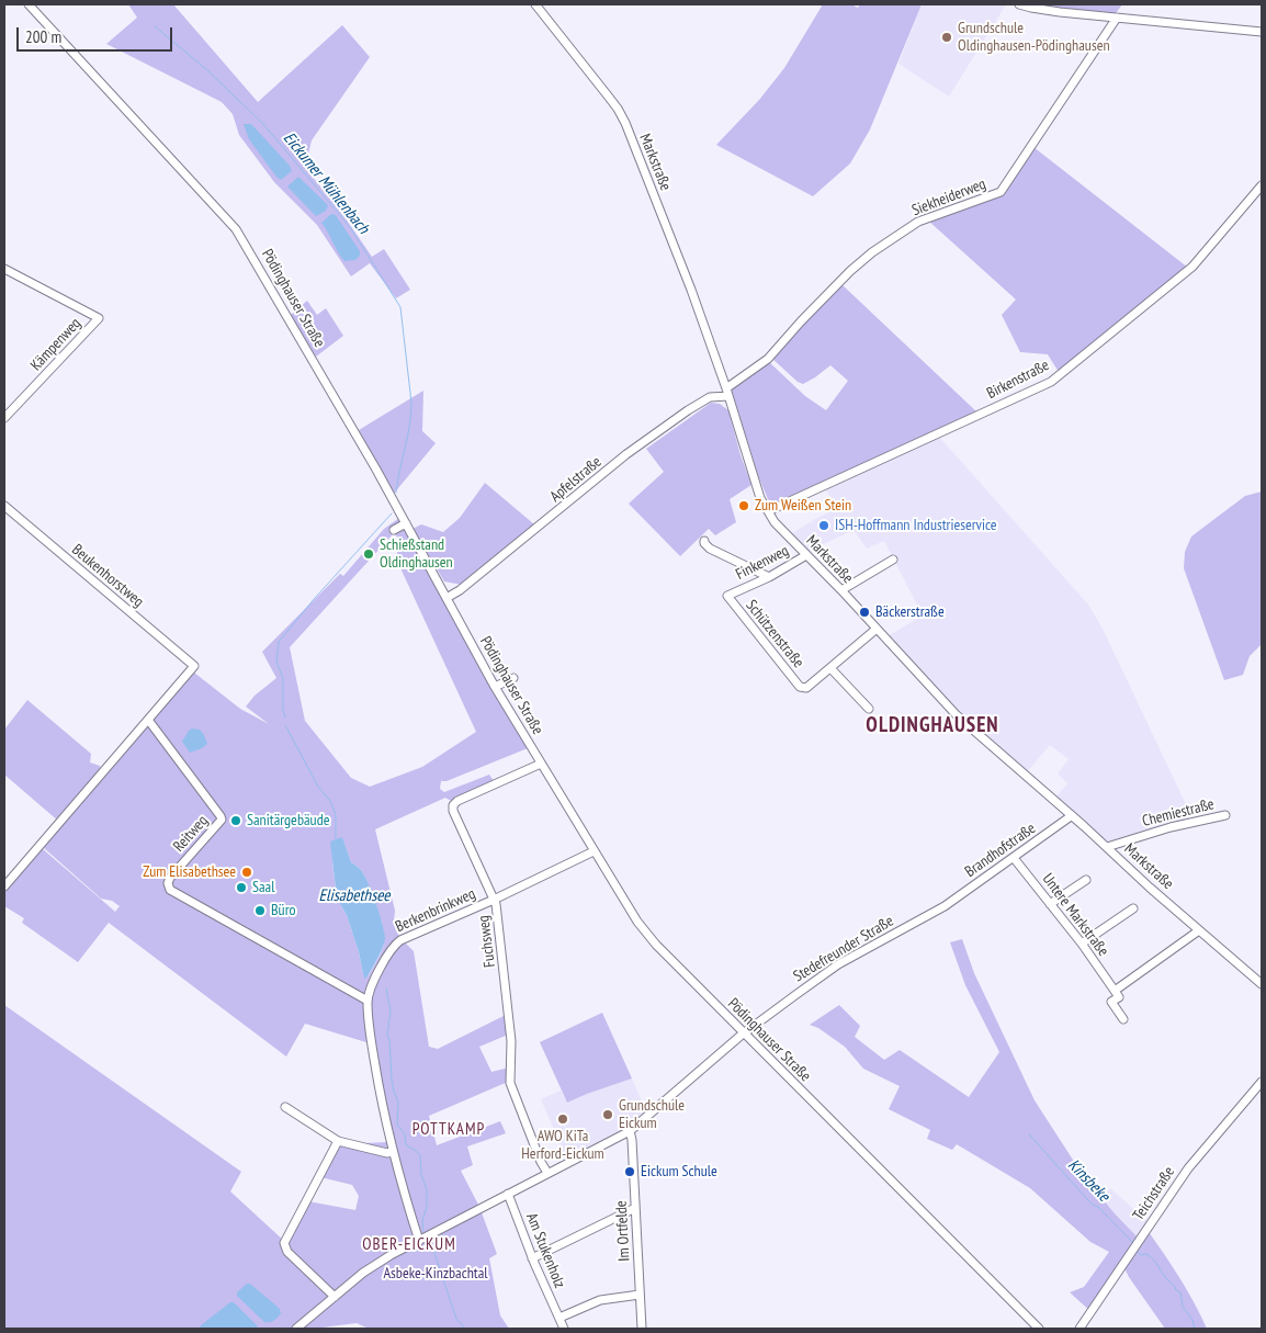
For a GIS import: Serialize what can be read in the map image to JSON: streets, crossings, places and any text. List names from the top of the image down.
{
  "streets": {
    "street": [
      "Markstraße",
      "Siekheiderweg",
      "Pödinghauser Straße",
      "Kämpenweg",
      "Birkenstraße",
      "Apfelstraße",
      "Finkenweg",
      "Beukenhorstweg",
      "Schützenstraße",
      "Chemiestraße",
      "Reitweg",
      "Brandhofstraße",
      "Berkenbrinkweg",
      "Untere Markstraße",
      "Fuchsweg",
      "Stedefreunder Straße",
      "Teichstraße",
      "Im Ortfelde",
      "Am Stukenholz"
    ]
  },
  "crossings": [
    ["Markstraße", "Siekheiderweg"],
    ["Markstraße", "Birkenstraße"],
    ["Markstraße", "Apfelstraße"],
    ["Markstraße", "Finkenweg"],
    ["Markstraße", "Chemiestraße"],
    ["Markstraße", "Brandhofstraße"],
    ["Siekheiderweg", "Apfelstraße"],
    ["Pödinghauser Straße", "Apfelstraße"],
    ["Pödinghauser Straße", "Berkenbrinkweg"],
    ["Pödinghauser Straße", "Fuchsweg"],
    ["Pödinghauser Straße", "Stedefreunder Straße"],
    ["Finkenweg", "Schützenstraße"],
    ["Beukenhorstweg", "Reitweg"],
    ["Reitweg", "Berkenbrinkweg"],
    ["Brandhofstraße", "Untere Markstraße"],
    ["Brandhofstraße", "Stedefreunder Straße"],
    ["Berkenbrinkweg", "Fuchsweg"],
    ["Berkenbrinkweg", "Stedefreunder Straße"],
    ["Fuchsweg", "Stedefreunder Straße"],
    ["Stedefreunder Straße", "Im Ortfelde"],
    ["Stedefreunder Straße", "Am Stukenholz"]
  ],
  "districts": ["OLDINGHAUSEN", "POTTKAMP", "OBER-EICKUM"],
  "water": ["Eickumer Mühlenbach", "Elisabethsee", "Kinsbeke"],
  "parks": ["Asbeke-Kinzbachtal"],
  "places": [
    "Grundschule Oldinghausen-Pödinghausen",
    "Zum Weißen Stein",
    "ISH-Hoffmann Industrieservice",
    "Schießstand Oldinghausen",
    "Bäckerstraße",
    "Sanitärgebäude",
    "Zum Elisabethsee",
    "Saal",
    "Büro",
    "Grundschule Eickum",
    "AWO KiTa Herford-Eickum",
    "Eickum Schule"
  ],
  "scale_bar": "200 m"
}
